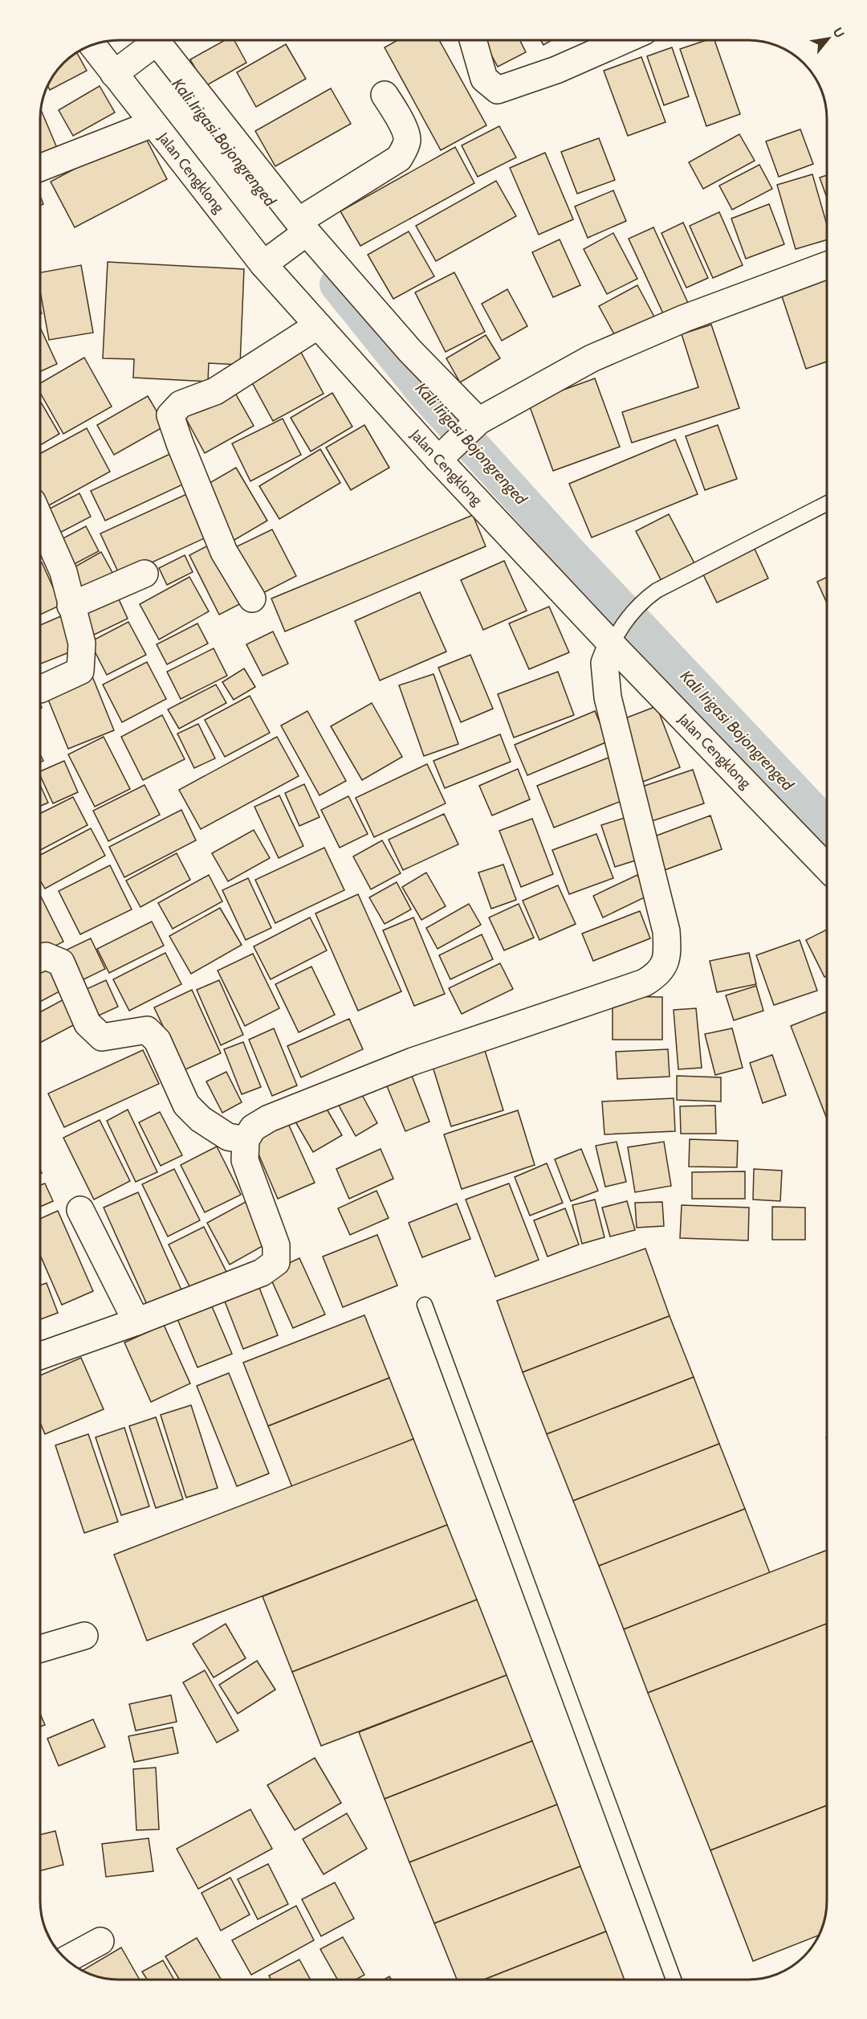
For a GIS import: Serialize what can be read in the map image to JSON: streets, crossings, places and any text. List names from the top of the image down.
{
  "streets": {
    "street": ["Jalan Cengklong"]
  },
  "water": ["Kali Irigasi Bojongrenged"],
  "north": "top right"
}
